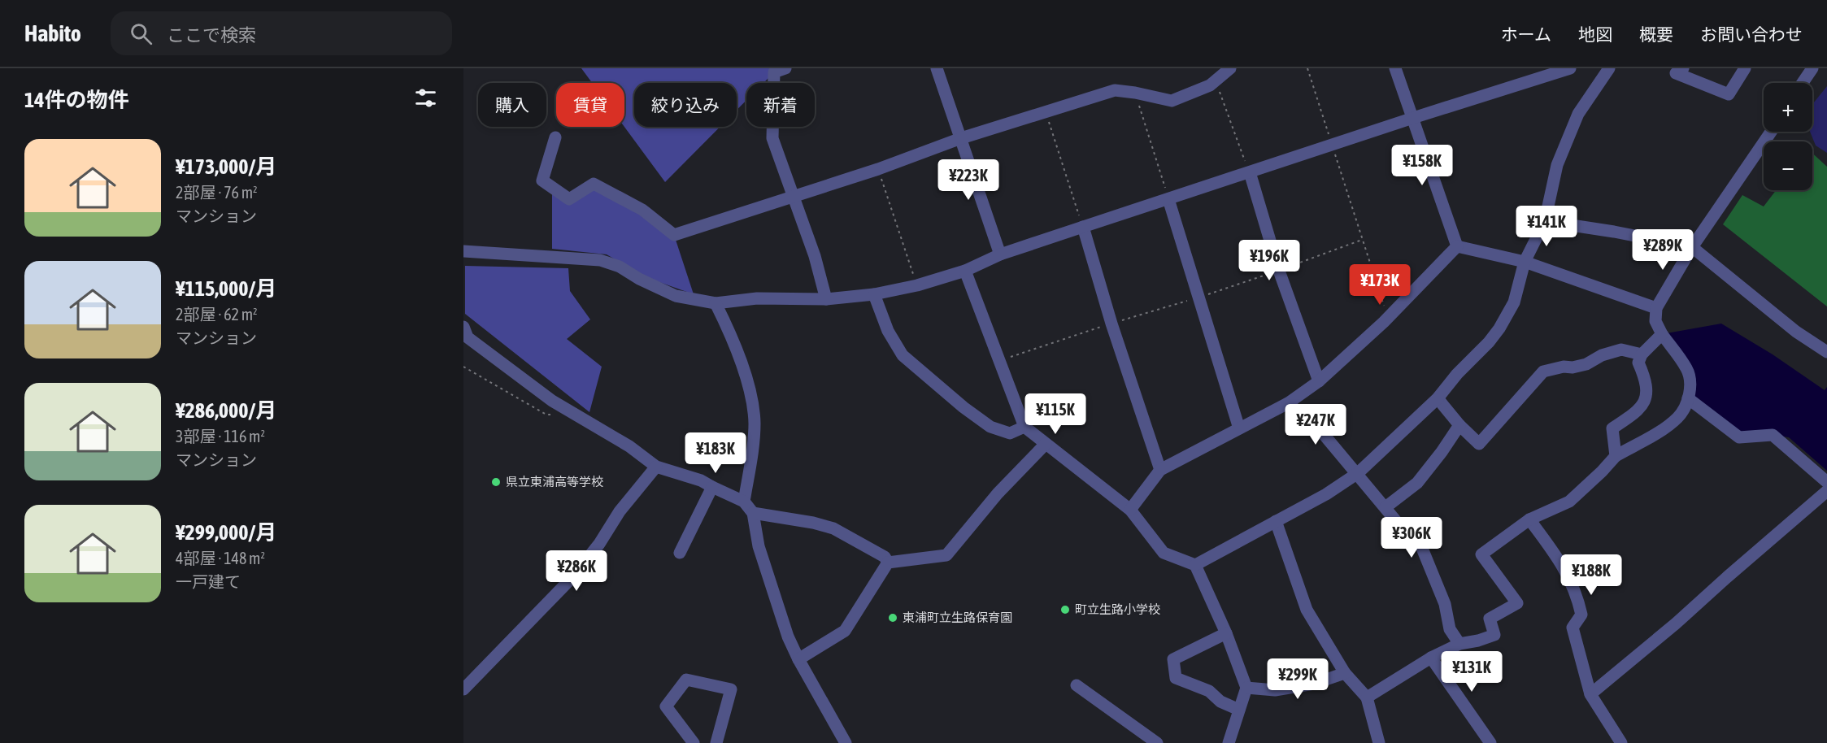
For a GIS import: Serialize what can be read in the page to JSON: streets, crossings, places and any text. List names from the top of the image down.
{
  "places": ["県立東浦高等学校", "町立生路小学校", "東浦町立生路保育園"],
  "page": {
    "header": "Habito",
    "search": "ここで検索",
    "nav": [
      "ホーム",
      "地図",
      "概要",
      "お問い合わせ"
    ],
    "heading": "14件の物件",
    "map_buttons": ["+", "−"],
    "chip": [
      "購入",
      "賃貸",
      "絞り込み",
      "新着"
    ],
    "list": [
      {
        "name": "¥173,000/月",
        "note": "2部屋 · 76 m² · マンション"
      },
      {
        "name": "¥115,000/月",
        "note": "2部屋 · 62 m² · マンション"
      },
      {
        "name": "¥286,000/月",
        "note": "3部屋 · 116 m² · マンション"
      },
      {
        "name": "¥299,000/月",
        "note": "4部屋 · 148 m² · 一戸建て"
      }
    ],
    "price": [
      "¥158K",
      "¥223K",
      "¥141K",
      "¥289K",
      "¥196K",
      "¥173K",
      "¥115K",
      "¥247K",
      "¥183K",
      "¥306K",
      "¥286K",
      "¥188K",
      "¥131K",
      "¥299K"
    ]
  }
}
